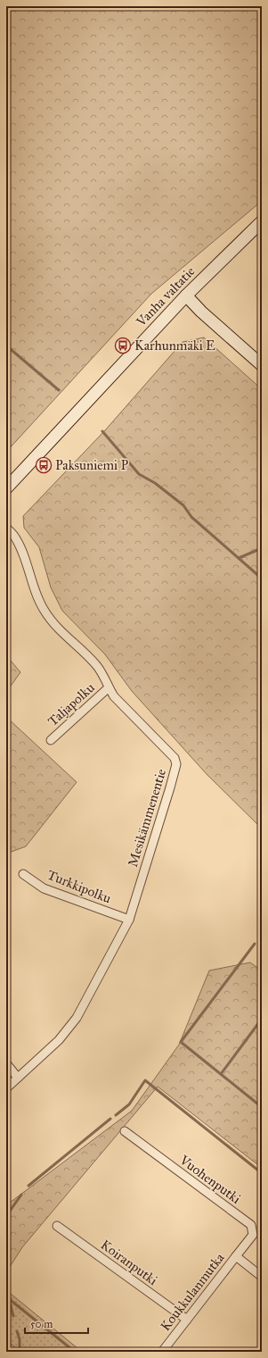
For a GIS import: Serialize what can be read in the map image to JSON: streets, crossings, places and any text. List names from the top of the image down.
{
  "streets": {
    "main road": ["Vanha valtatie"],
    "street": [
      "Taljapolku",
      "Mesikämmenentie",
      "Turkkipolku",
      "Vuohenputki",
      "Koiranputki",
      "Koukkulanmutka"
    ]
  },
  "crossings": [
    ["Taljapolku", "Mesikämmenentie"],
    ["Mesikämmenentie", "Turkkipolku"],
    ["Vuohenputki", "Koukkulanmutka"],
    ["Koiranputki", "Koukkulanmutka"]
  ],
  "places": {
    "bus stop": ["Karhunmäki E", "Paksuniemi P"]
  },
  "scale_bar": "50 m"
}
